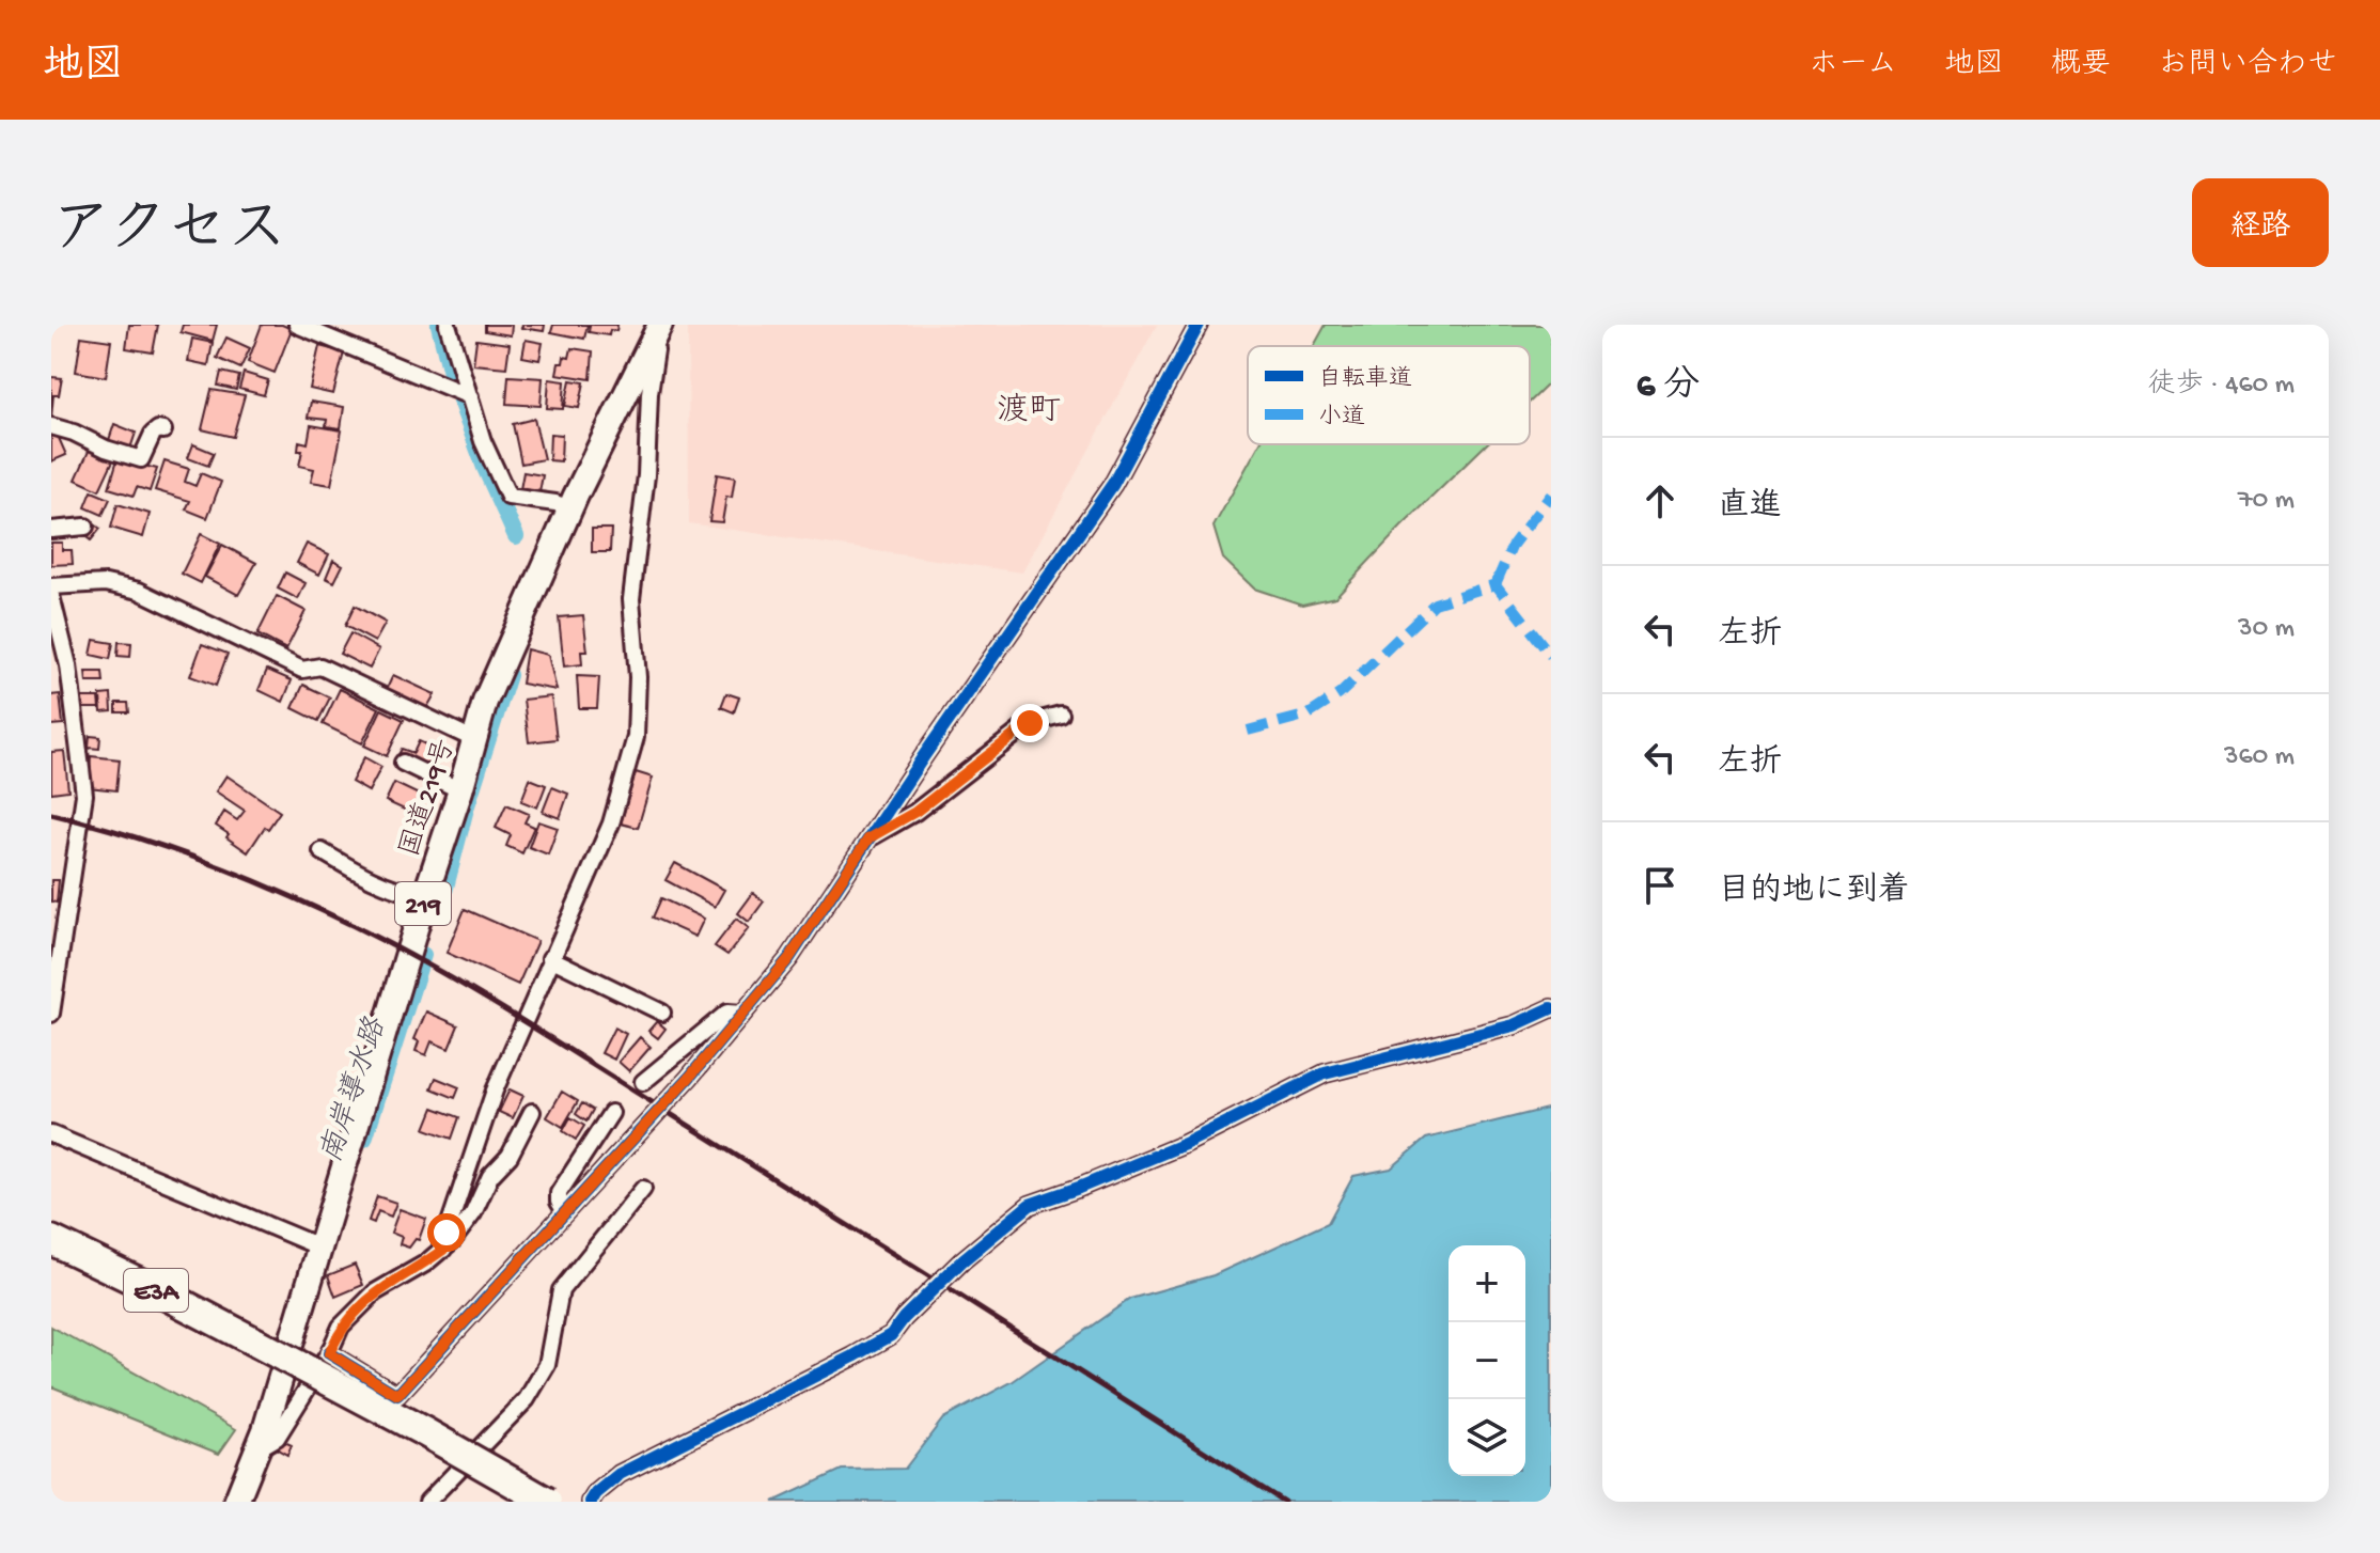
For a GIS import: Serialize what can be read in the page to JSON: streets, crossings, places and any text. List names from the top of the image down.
{
  "streets": {
    "highway": ["国道219号", "219", "E3A"]
  },
  "districts": ["渡町"],
  "water": ["南岸導水路"],
  "legend": ["自転車道", "小道"],
  "page": {
    "header": "地図",
    "nav": [
      "ホーム",
      "地図",
      "概要",
      "お問い合わせ"
    ],
    "title": "アクセス",
    "buttons": "経路",
    "heading": ["6 分", "徒歩 · 460 m"],
    "list": [
      ["直進", "70 m"],
      ["左折", "30 m"],
      ["左折", "360 m"],
      "目的地に到着"
    ],
    "map_buttons": ["+", "−"]
  }
}
